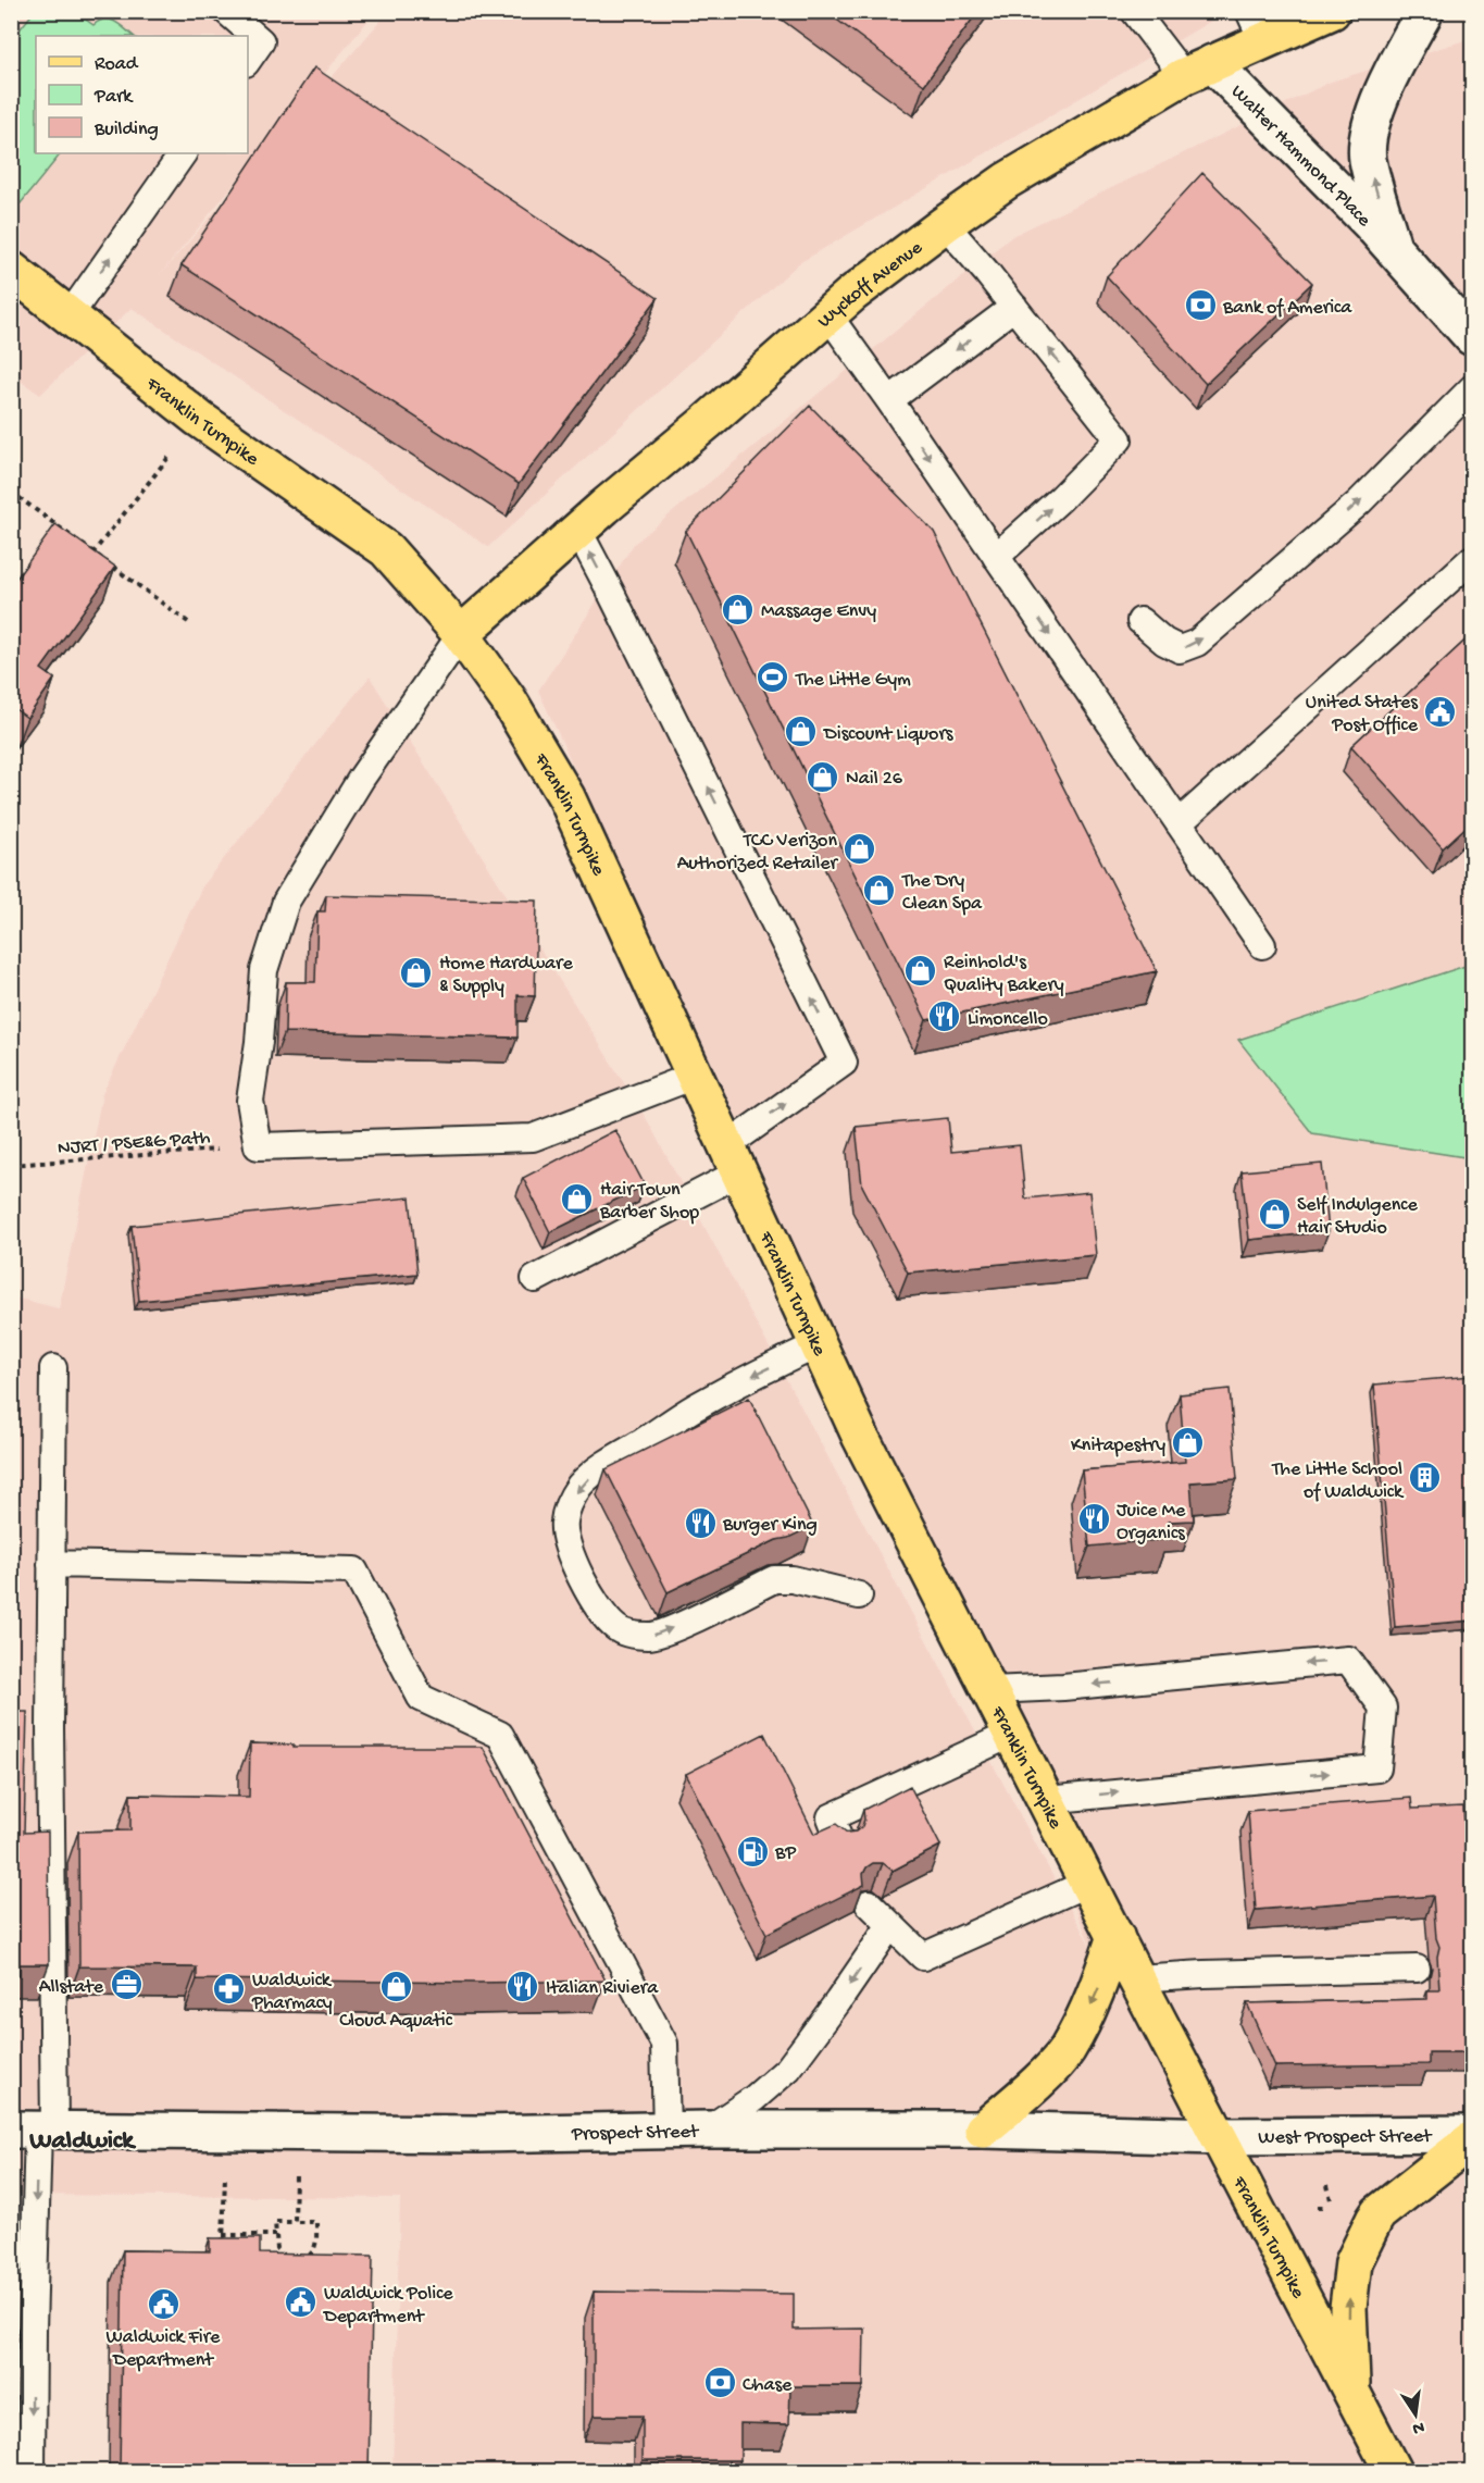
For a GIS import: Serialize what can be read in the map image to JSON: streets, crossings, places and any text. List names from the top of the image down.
{
  "streets": {
    "main road": ["Wyckoff Avenue", "Franklin Turnpike"],
    "street": ["Walter Hammond Place", "Prospect Street", "West Prospect Street"],
    "path": ["NJRT / PSE&G Path"]
  },
  "crossings": [
    ["Walter Hammond Place", "Wyckoff Avenue"],
    ["Wyckoff Avenue", "Franklin Turnpike"],
    ["Franklin Turnpike", "Prospect Street"],
    ["Franklin Turnpike", "West Prospect Street"],
    ["Prospect Street", "West Prospect Street"]
  ],
  "one_way": ["Walter Hammond Place"],
  "districts": ["Waldwick"],
  "places": {
    "bank": ["Bank of America", "Chase"],
    "shop": [
      "Massage Envy",
      "Discount Liquors",
      "Nail 26",
      "TCC Verizon Authorized Retailer",
      "The Dry Clean Spa",
      "Reinhold's Quality Bakery",
      "Home Hardware & Supply",
      "Hair Town Barber Shop",
      "Self Indulgence Hair Studio",
      "Knitapestry",
      "Cloud Aquatic"
    ],
    "sports": ["The Little Gym"],
    "public building": ["United States Post Office", "Waldwick Police Department", "Waldwick Fire Department"],
    "restaurant": [
      "Limoncello",
      "Juice Me Organics",
      "Burger King",
      "Italian Riviera"
    ],
    "building": ["The Little School of Waldwick"],
    "fuel station": ["BP"],
    "office": ["Allstate"],
    "pharmacy": ["Waldwick Pharmacy"]
  },
  "legend": ["Road", "Park", "Building"],
  "north": "bottom"
}
